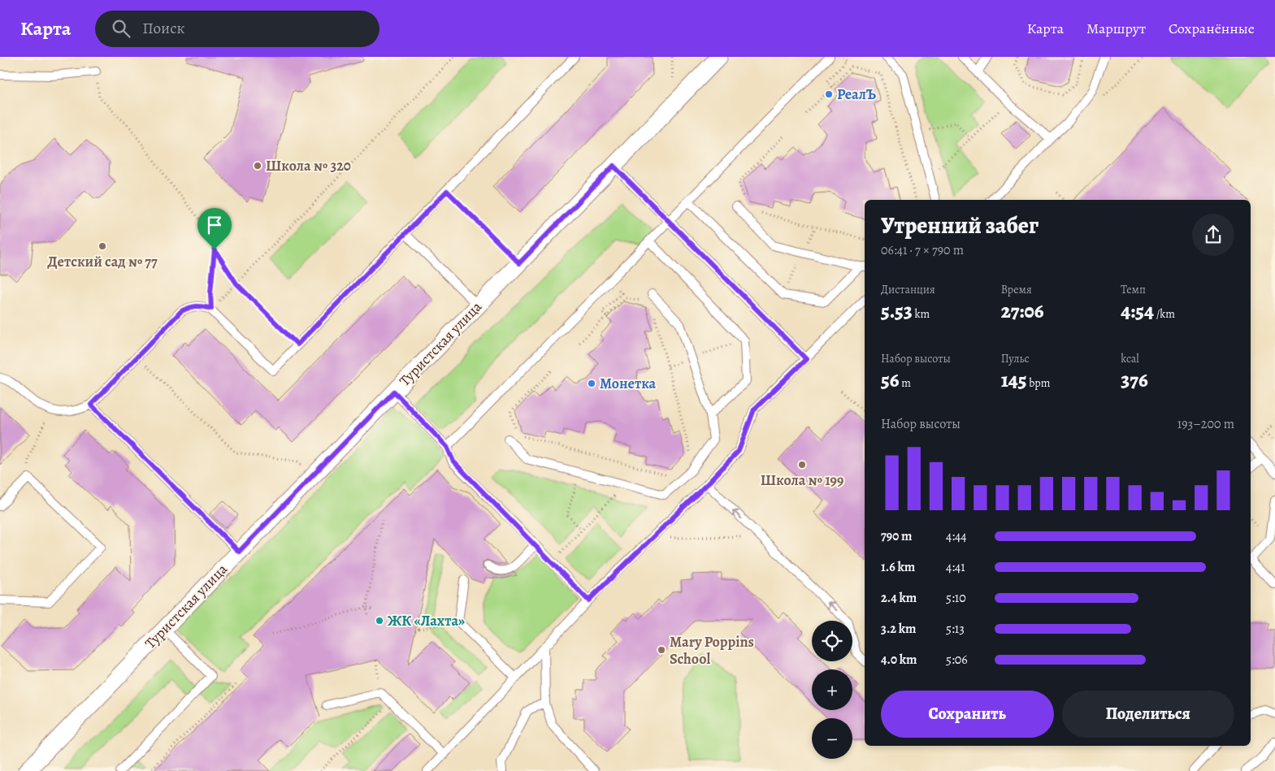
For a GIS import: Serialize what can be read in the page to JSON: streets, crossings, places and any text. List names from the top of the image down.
{
  "streets": {
    "street": ["Туристская улица"]
  },
  "places": [
    "РеалЪ",
    "Школа № 320",
    "Детский сад № 77",
    "Монетка",
    "Школа № 199",
    "ЖК «Лахта»",
    "Mary Poppins School"
  ],
  "page": {
    "header": "Карта",
    "search": "Поиск",
    "nav": ["Карта", "Маршрут", "Сохранённые"],
    "heading": ["Утренний забег", "06:41 · 7 × 790 m"],
    "stats": [
      ["Дистанция", "5.53 km"],
      ["Время", "27:06"],
      ["Темп", "4:54 /km"],
      ["Набор высоты", "56 m"],
      ["Пульс", "145 bpm"],
      ["kcal", "376"]
    ],
    "chart": ["Набор высоты", "193–200 m"],
    "list": [
      {
        "name": "790 m",
        "note": "4:44"
      },
      {
        "name": "1.6 km",
        "note": "4:41"
      },
      {
        "name": "2.4 km",
        "note": "5:10"
      },
      {
        "name": "3.2 km",
        "note": "5:13"
      },
      {
        "name": "4.0 km",
        "note": "5:06"
      }
    ],
    "map_buttons": ["+", "−"],
    "buttons": ["Сохранить", "Поделиться"]
  }
}
